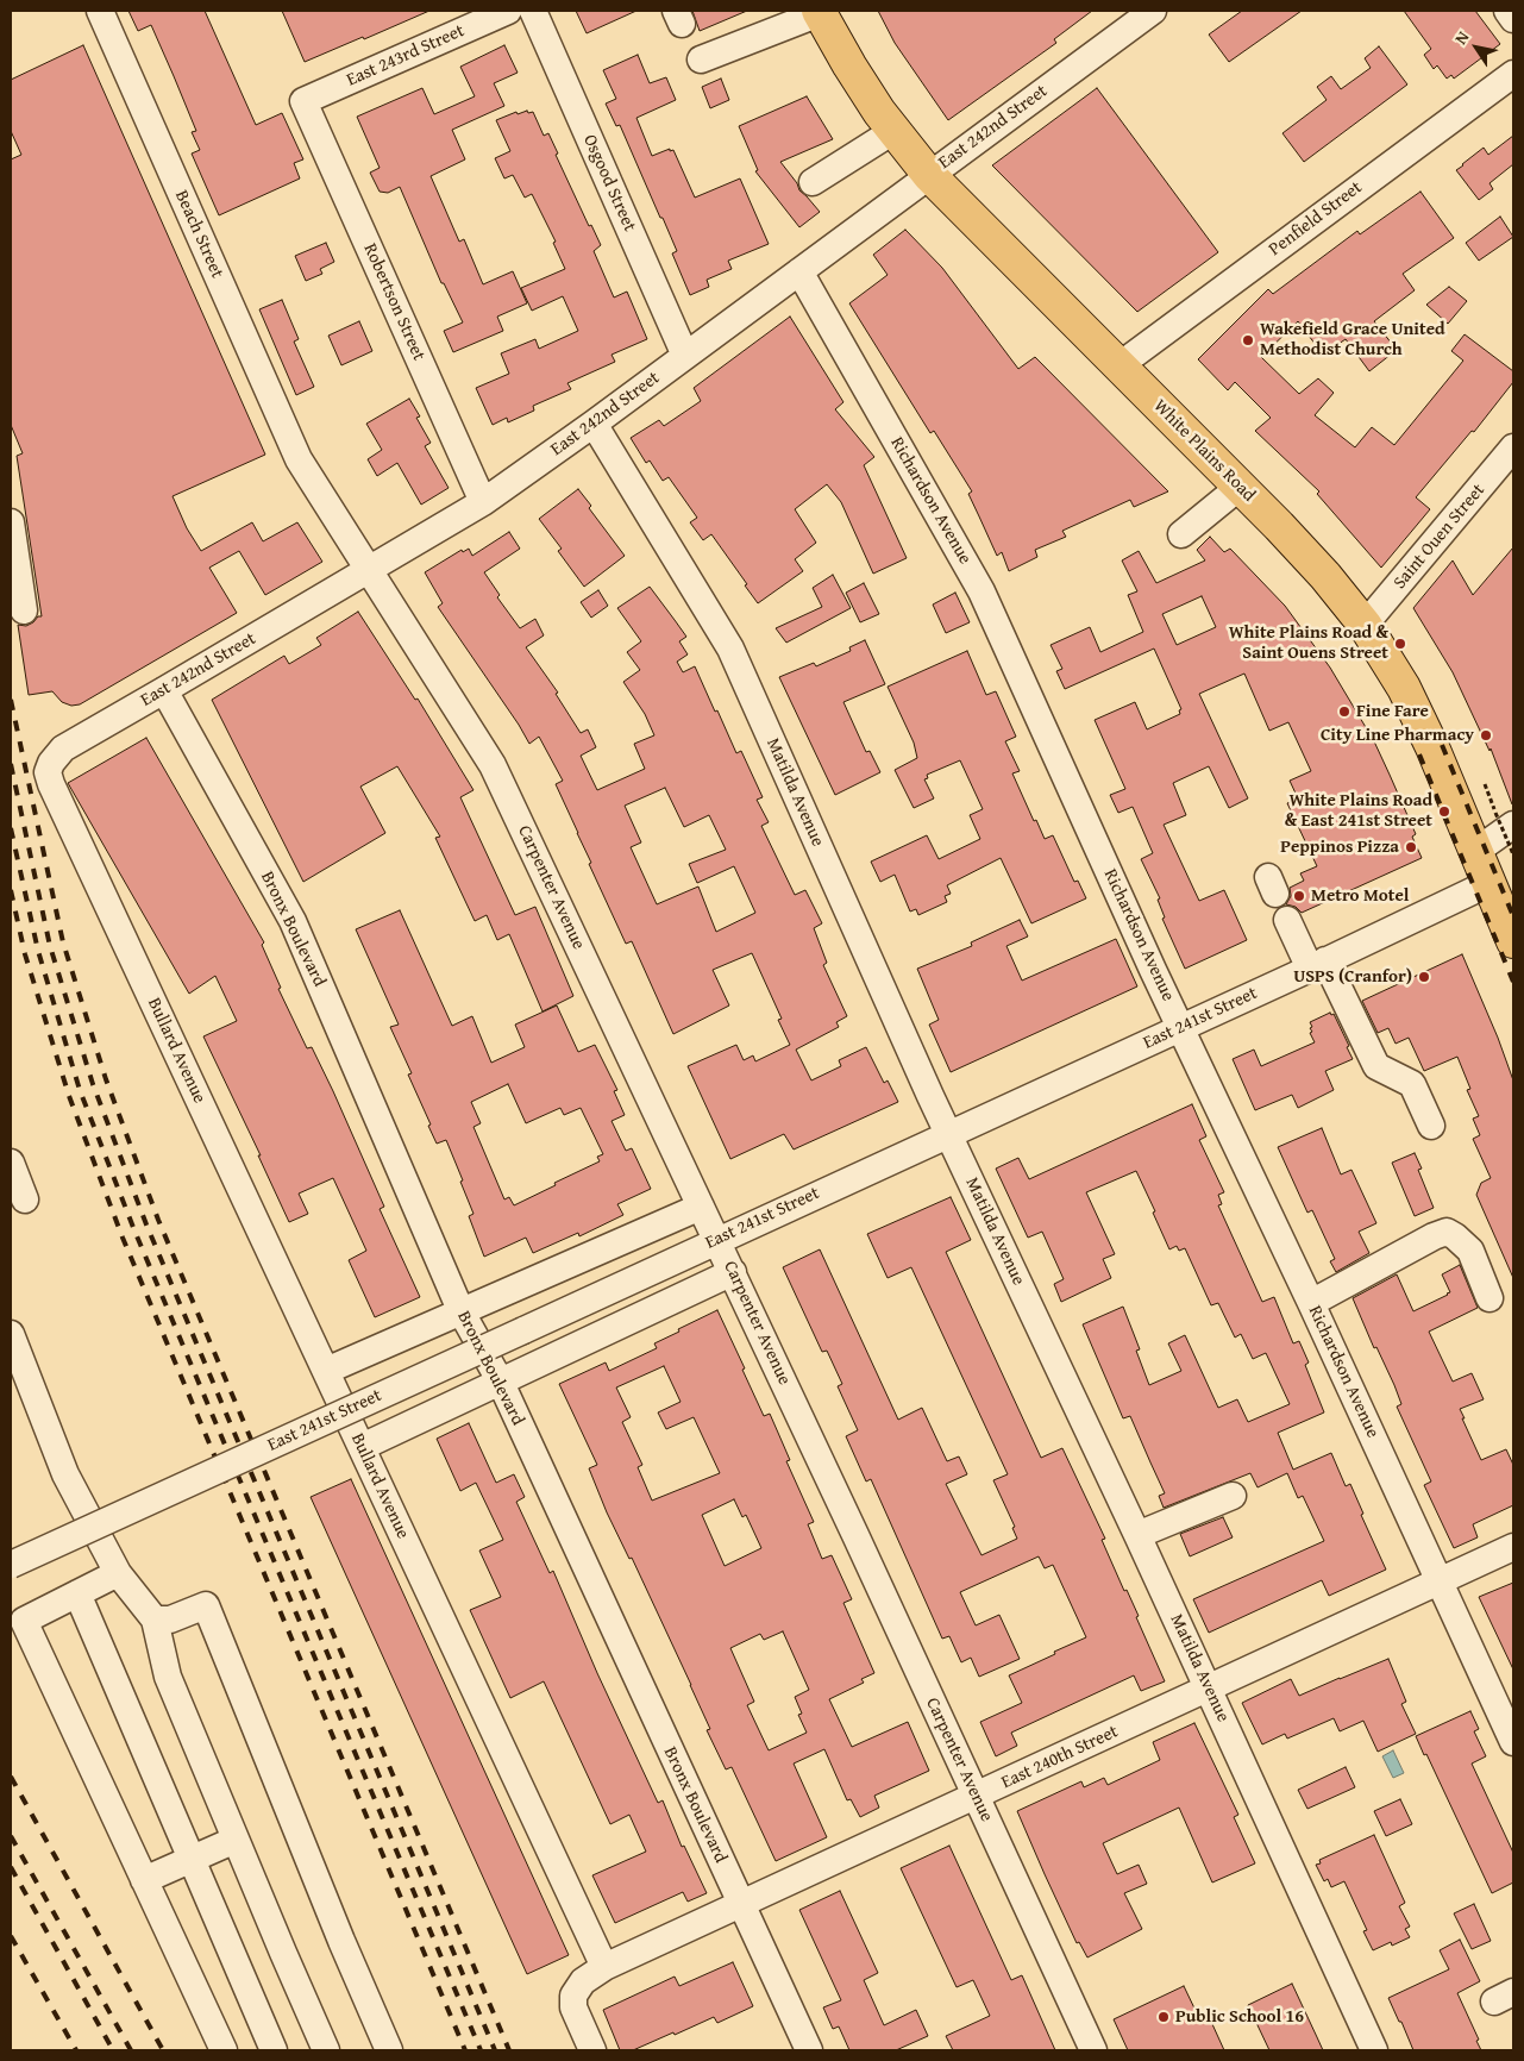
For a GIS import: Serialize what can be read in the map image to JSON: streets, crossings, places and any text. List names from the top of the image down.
{
  "streets": {
    "main road": ["White Plains Road"],
    "street": [
      "East 243rd Street",
      "East 242nd Street",
      "Osgood Street",
      "Penfield Street",
      "Beach Street",
      "Robertson Street",
      "Richardson Avenue",
      "Saint Ouen Street",
      "Matilda Avenue",
      "Carpenter Avenue",
      "Bronx Boulevard",
      "East 241st Street",
      "Bullard Avenue",
      "East 240th Street"
    ]
  },
  "crossings": [
    ["East 243rd Street", "Robertson Street"],
    ["East 242nd Street", "Osgood Street"],
    ["East 242nd Street", "Robertson Street"],
    ["East 242nd Street", "White Plains Road"],
    ["East 242nd Street", "Richardson Avenue"],
    ["East 242nd Street", "Matilda Avenue"],
    ["East 242nd Street", "Carpenter Avenue"],
    ["East 242nd Street", "Bronx Boulevard"],
    ["East 242nd Street", "Bullard Avenue"],
    ["Penfield Street", "White Plains Road"],
    ["Beach Street", "Carpenter Avenue"],
    ["White Plains Road", "Saint Ouen Street"],
    ["White Plains Road", "East 241st Street"],
    ["Richardson Avenue", "East 241st Street"],
    ["Richardson Avenue", "East 240th Street"],
    ["Matilda Avenue", "East 241st Street"],
    ["Matilda Avenue", "East 240th Street"],
    ["Carpenter Avenue", "East 241st Street"],
    ["Carpenter Avenue", "East 240th Street"],
    ["Bronx Boulevard", "East 241st Street"],
    ["Bronx Boulevard", "East 240th Street"],
    ["East 241st Street", "Bullard Avenue"],
    ["Bullard Avenue", "East 240th Street"]
  ],
  "places": [
    "Wakefield Grace United Methodist Church",
    "White Plains Road & Saint Ouens Street",
    "Fine Fare",
    "City Line Pharmacy",
    "White Plains Road & East 241st Street",
    "Peppinos Pizza",
    "Metro Motel",
    "USPS (Cranfor)",
    "Public School 16"
  ],
  "north": "top left"
}
